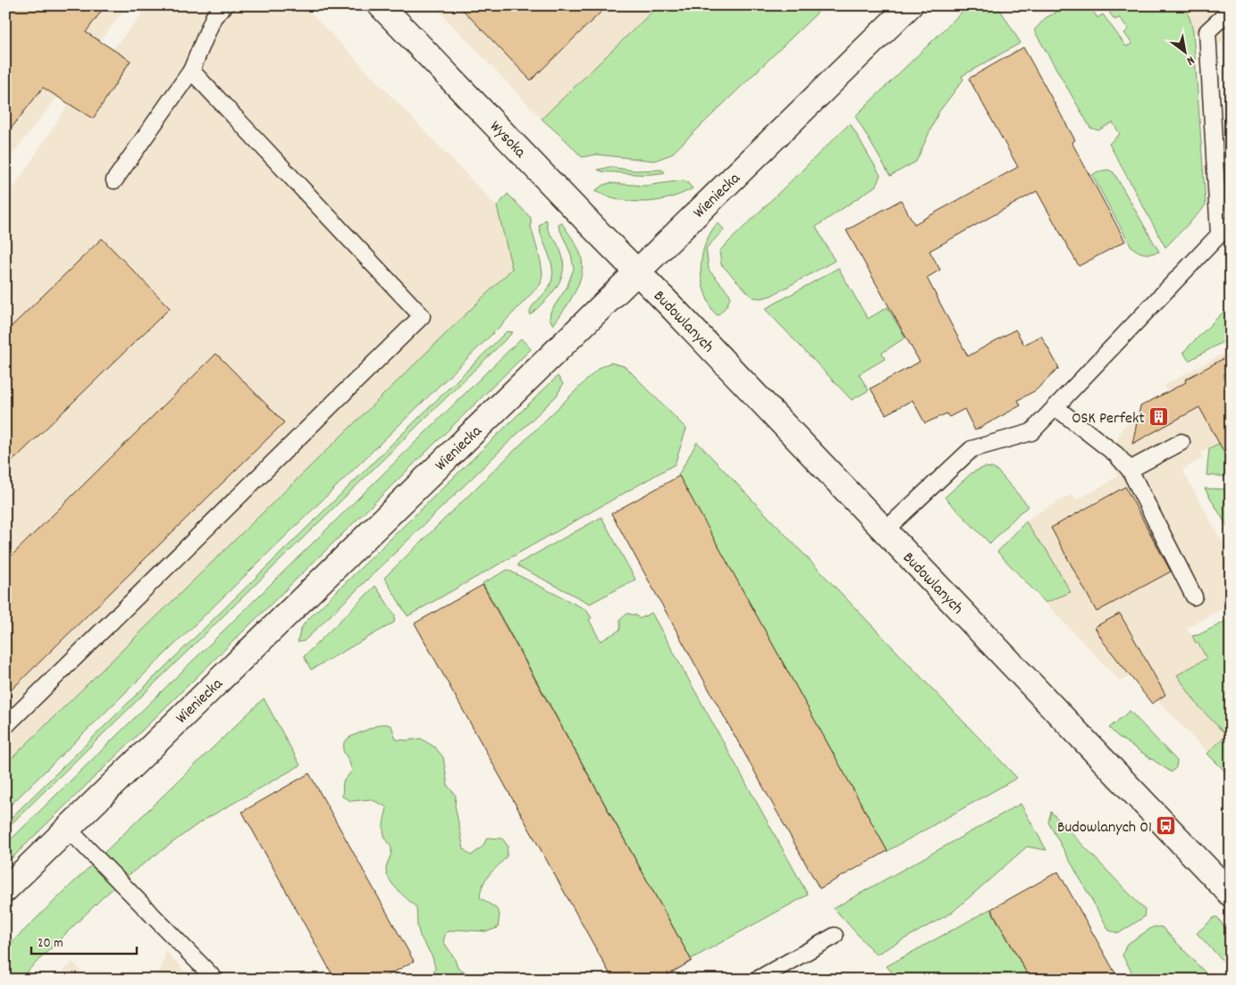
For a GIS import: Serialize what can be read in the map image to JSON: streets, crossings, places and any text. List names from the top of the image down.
{
  "streets": {
    "street": ["Wysoka", "Wieniecka", "Budowlanych"]
  },
  "crossings": [
    ["Wysoka", "Wieniecka"],
    ["Wysoka", "Budowlanych"],
    ["Wieniecka", "Budowlanych"]
  ],
  "places": {
    "building": ["OSK Perfekt"],
    "bus stop": ["Budowlanych 01"]
  },
  "scale_bar": "20 m",
  "north": "bottom right"
}
